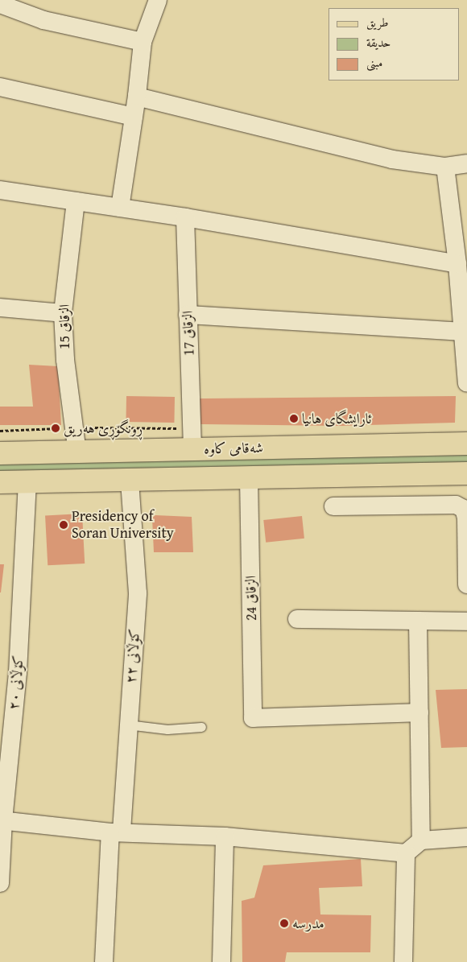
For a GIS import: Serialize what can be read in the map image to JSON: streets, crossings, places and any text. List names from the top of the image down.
{
  "streets": {
    "main road": ["شەقامی کاوە"],
    "street": [
      "الزقاق 15",
      "الزقاق 17",
      "الزقاق 24",
      "کۆڵانی ٢٢",
      "کۆڵانی ٢٠"
    ]
  },
  "crossings": [
    ["الزقاق 15", "شەقامی کاوە"],
    ["الزقاق 17", "شەقامی کاوە"]
  ],
  "places": [
    "ئارایشگای هانیا",
    "ڕونگۆڕی هەریق",
    "Presidency of Soran University",
    "مدرسە"
  ],
  "legend": ["طريق", "حديقة", "مبنى"]
}
